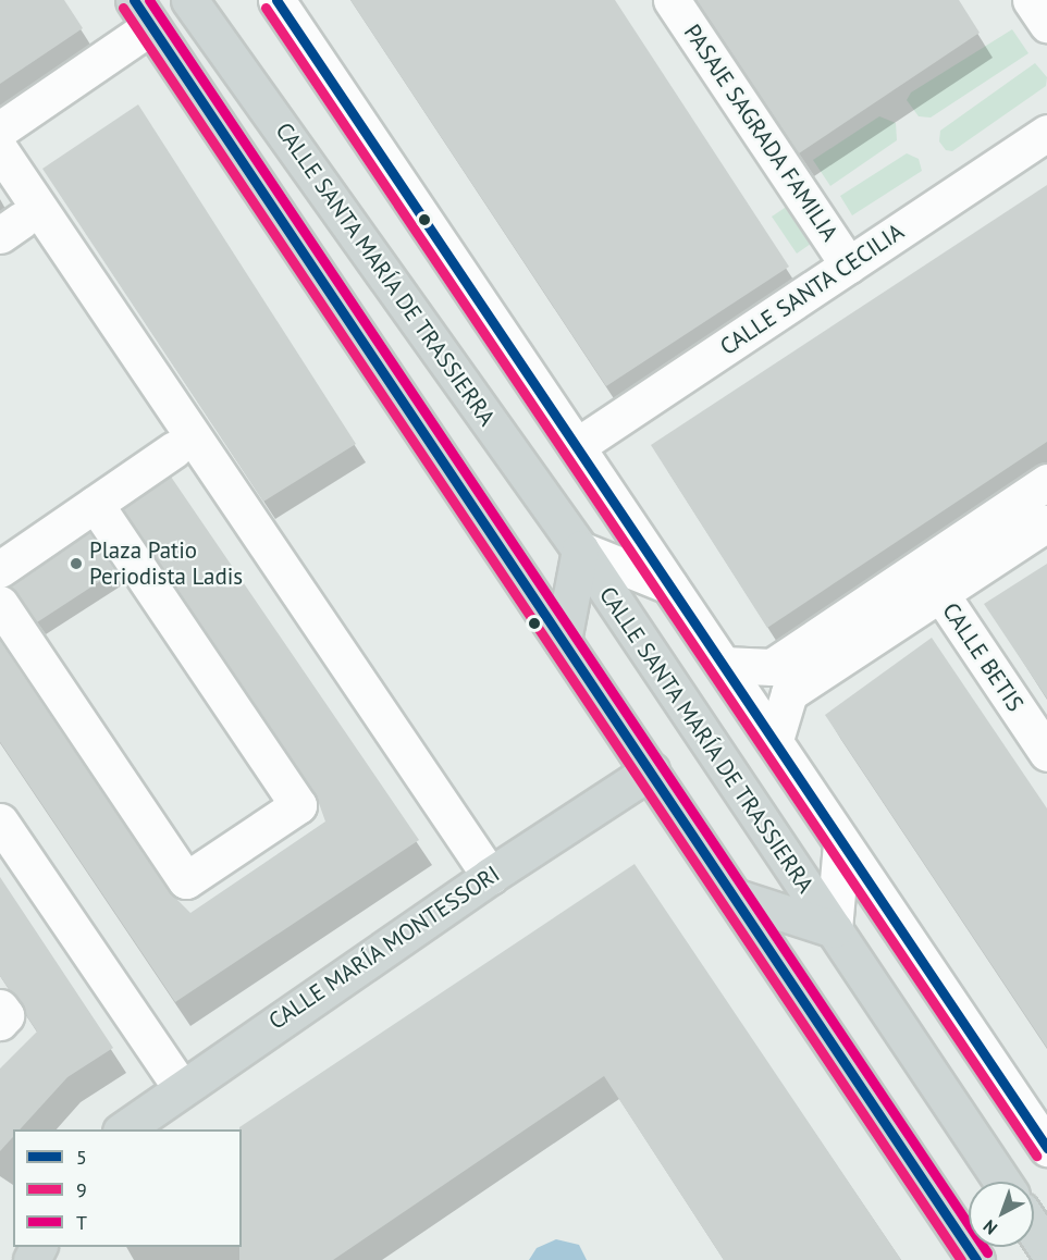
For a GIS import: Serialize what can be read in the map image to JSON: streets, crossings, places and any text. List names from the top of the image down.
{
  "streets": {
    "main road": ["CALLE SANTA MARÍA DE TRASSIERRA", "CALLE MARÍA MONTESSORI"],
    "street": ["PASAJE SAGRADA FAMILIA", "CALLE SANTA CECILIA", "CALLE BETIS"]
  },
  "crossings": [
    ["PASAJE SAGRADA FAMILIA", "CALLE SANTA CECILIA"]
  ],
  "places": ["Plaza Patio Periodista Ladis"],
  "lines": ["transit line 5", "transit line T", "transit line 9"],
  "legend": ["5", "9", "T"],
  "north": "bottom left"
}
